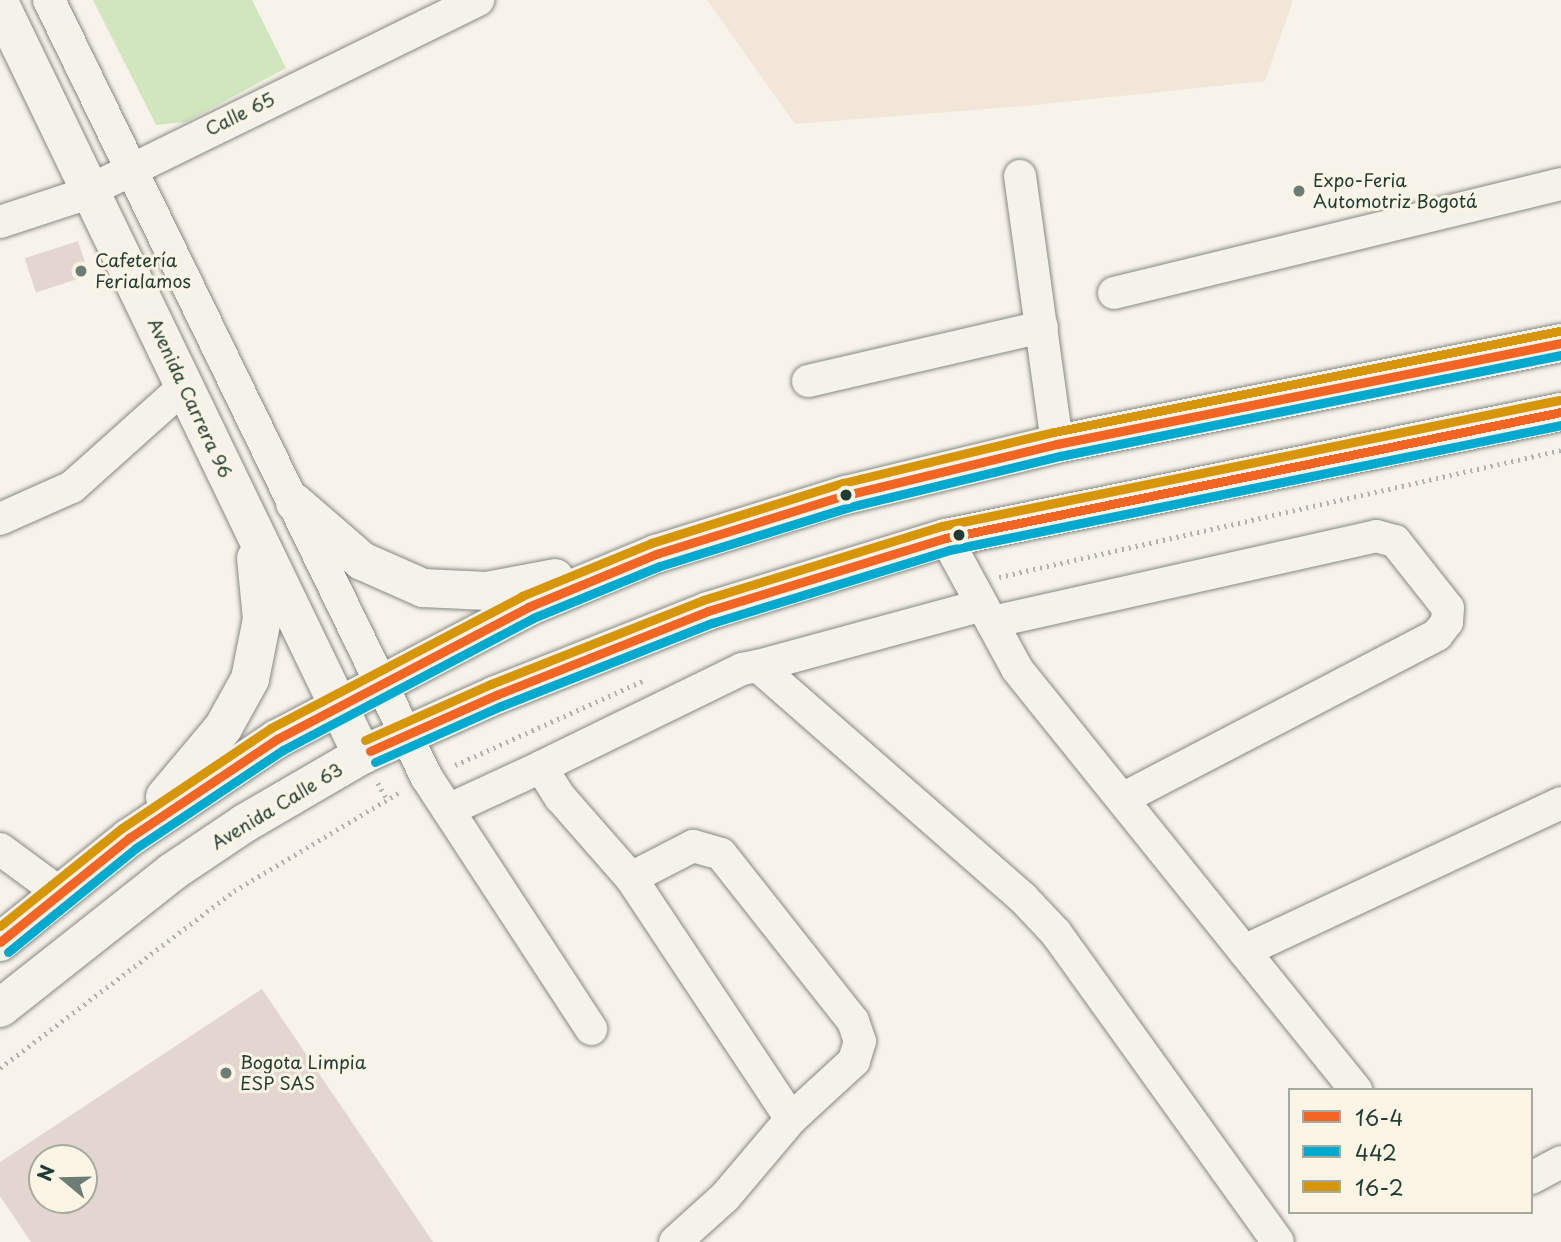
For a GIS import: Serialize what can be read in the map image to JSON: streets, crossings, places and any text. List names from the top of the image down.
{
  "streets": {
    "main road": ["Avenida Carrera 96", "Avenida Calle 63"],
    "street": ["Calle 65"]
  },
  "crossings": [
    ["Calle 65", "Avenida Carrera 96"],
    ["Avenida Carrera 96", "Avenida Calle 63"]
  ],
  "places": ["Expo-Feria Automotriz Bogotá", "Cafetería Ferialamos", "Bogota Limpia ESP SAS"],
  "lines": ["transit line 16-2", "transit line 16-4", "transit line 442"],
  "legend": ["16-4", "442", "16-2"],
  "north": "left"
}
